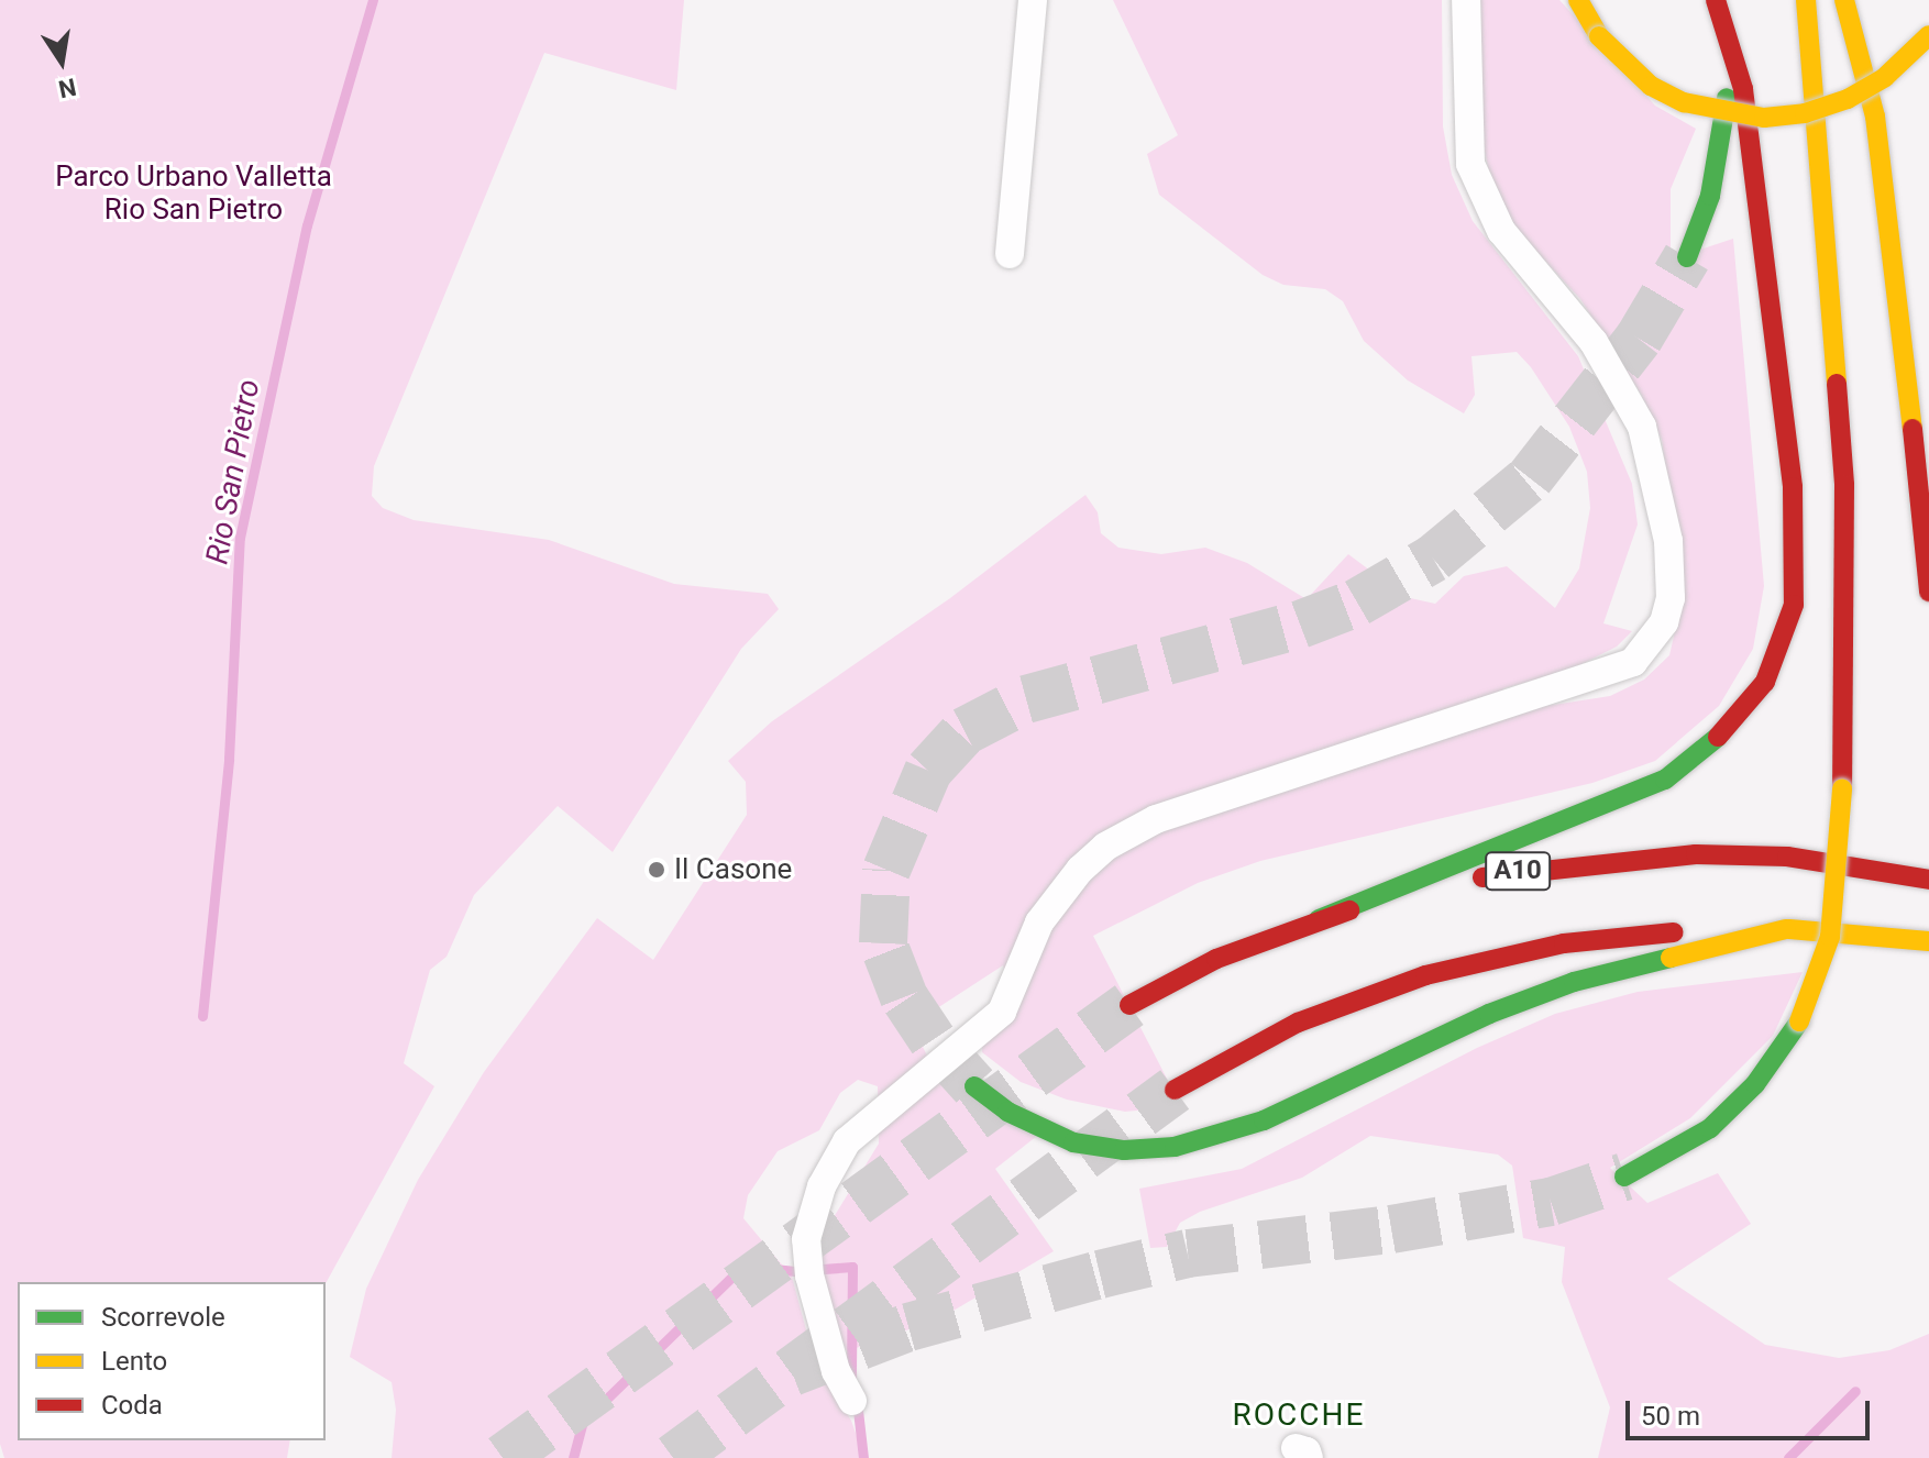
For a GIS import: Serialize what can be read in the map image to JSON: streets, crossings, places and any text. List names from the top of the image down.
{
  "streets": {
    "main road": ["A10"]
  },
  "districts": ["ROCCHE"],
  "water": ["Rio San Pietro"],
  "parks": ["Parco Urbano Valletta Rio San Pietro"],
  "places": ["Il Casone"],
  "legend": ["Scorrevole", "Lento", "Coda"],
  "scale_bar": "50 m",
  "north": "bottom"
}
